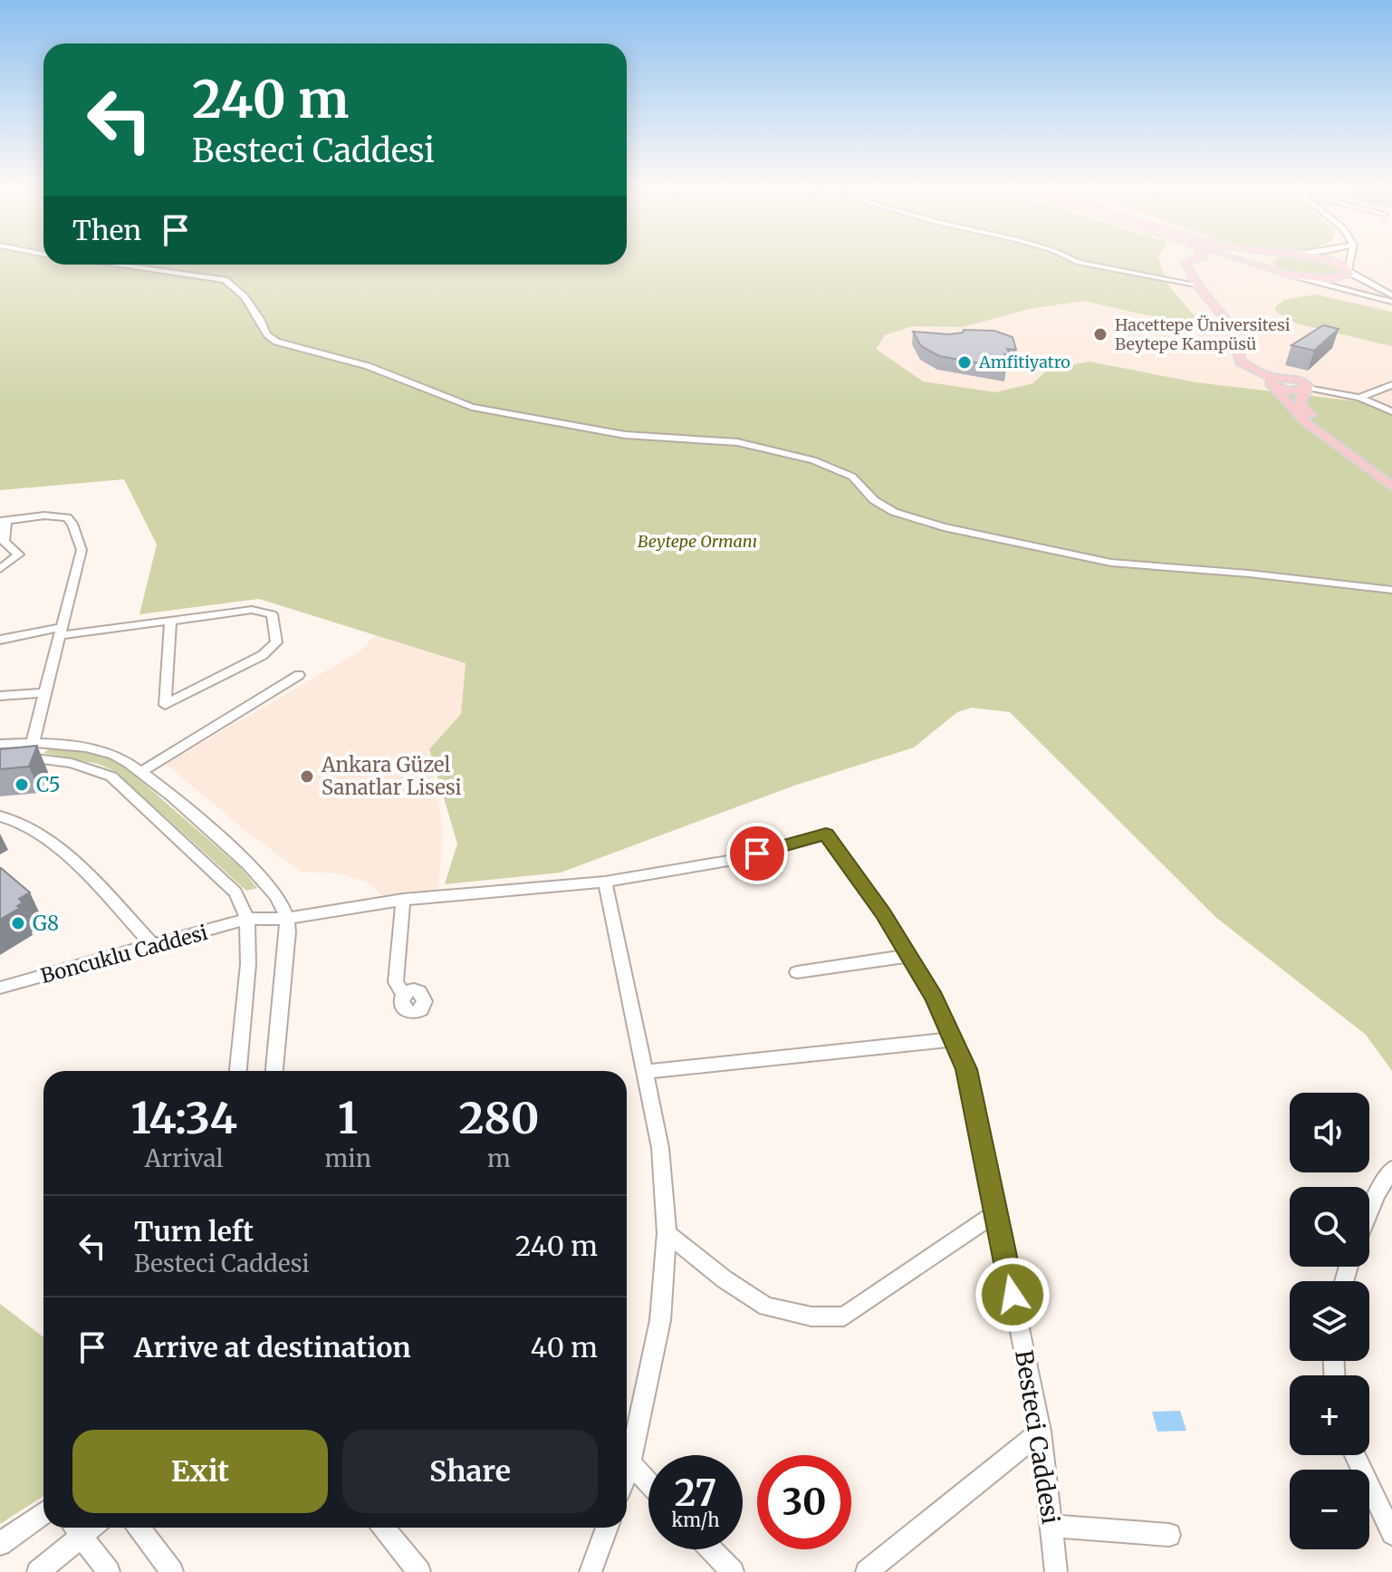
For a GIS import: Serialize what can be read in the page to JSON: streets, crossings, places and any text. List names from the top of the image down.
{
  "streets": {
    "street": ["Boncuklu Caddesi", "Besteci Caddesi"]
  },
  "crossings": [
    ["Boncuklu Caddesi", "Besteci Caddesi"]
  ],
  "parks": ["Beytepe Ormanı"],
  "places": [
    "Hacettepe Üniversitesi Beytepe Kampüsü",
    "Amfitiyatro",
    "Ankara Güzel Sanatlar Lisesi",
    "C5",
    "G8"
  ],
  "page": {
    "turn": ["240 m", "Besteci Caddesi"],
    "then": "Then",
    "eta": [
      "14:34",
      "Arrival",
      "1",
      "min",
      "280",
      "m"
    ],
    "map_buttons": ["+", "−"],
    "list": [
      {
        "name": "Turn left",
        "note": "Besteci Caddesi",
        "value": "240 m"
      },
      {
        "name": "Arrive at destination",
        "value": "40 m"
      }
    ],
    "buttons": ["Exit", "Share"],
    "speed": "27 km/h",
    "limit": "30"
  }
}
